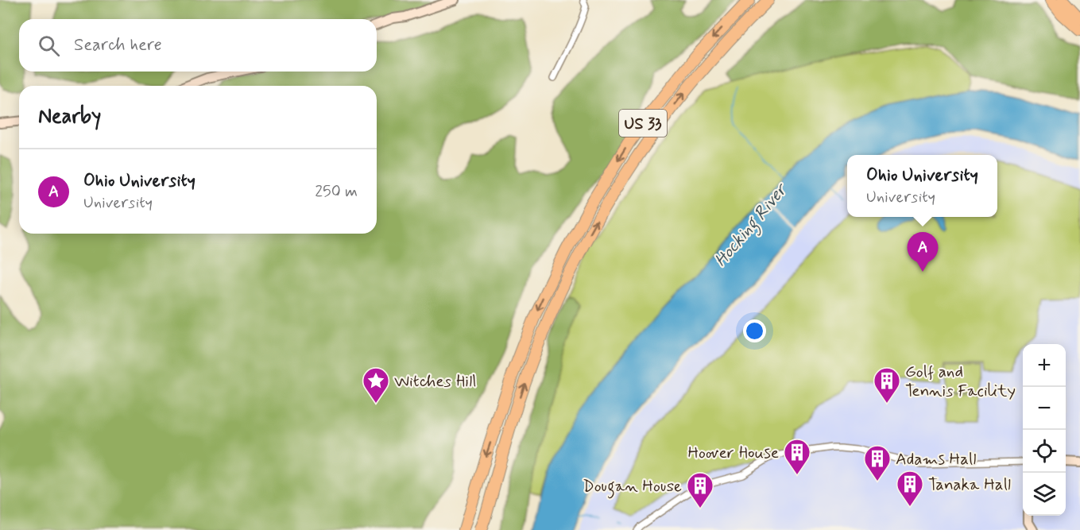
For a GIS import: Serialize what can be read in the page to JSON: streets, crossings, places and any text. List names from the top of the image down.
{
  "streets": {
    "highway": ["US 33"]
  },
  "water": ["Hocking River"],
  "places": {
    "place": ["Witches Hill"],
    "building": [
      "Golf and Tennis Facility",
      "Hoover House",
      "Adams Hall",
      "Tanaka Hall",
      "Dougan House"
    ]
  },
  "page": {
    "search": "Search here",
    "heading": "Nearby",
    "list": [
      {
        "mark": "A",
        "name": "Ohio University",
        "note": "University",
        "value": "250 m"
      }
    ],
    "popup": ["Ohio University", "University"],
    "pins": "A",
    "map_buttons": ["+", "−"]
  }
}
